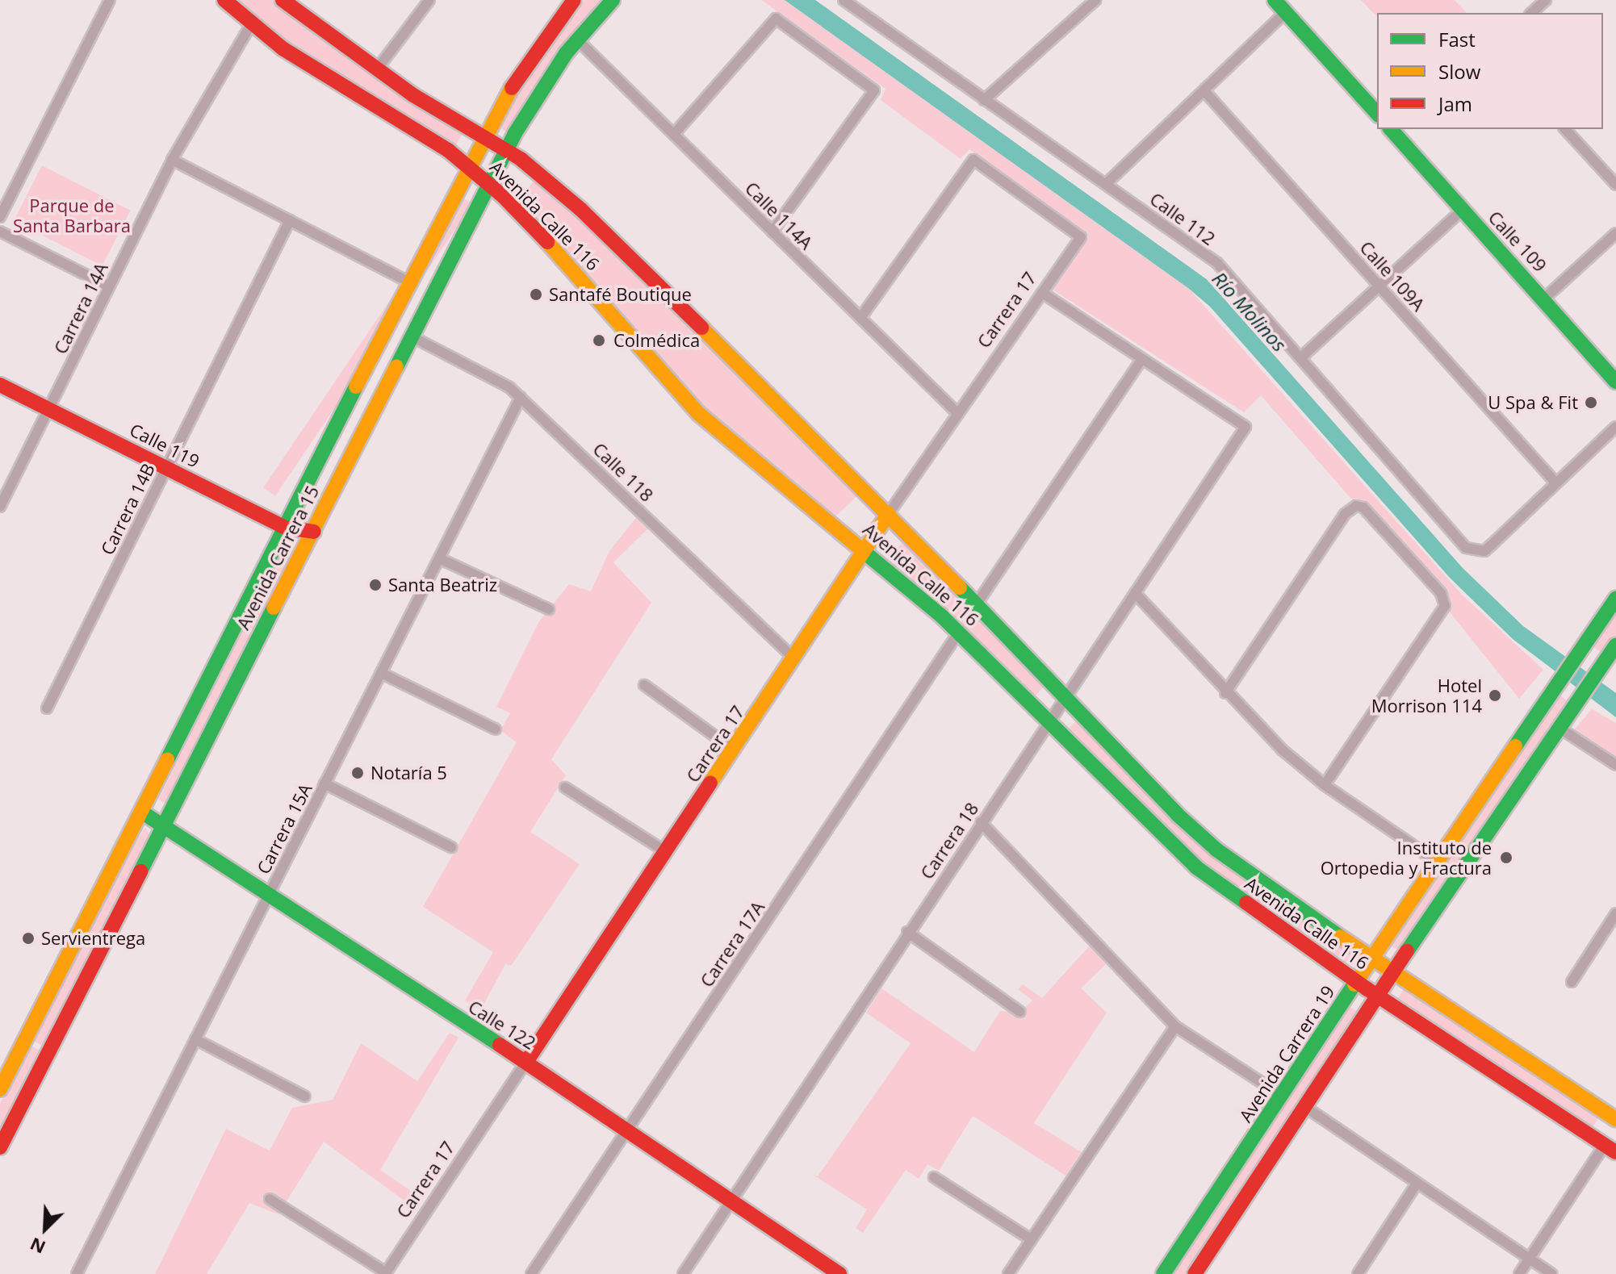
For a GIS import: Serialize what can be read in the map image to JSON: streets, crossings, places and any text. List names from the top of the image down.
{
  "streets": {
    "main road": [
      "Avenida Calle 116",
      "Calle 109",
      "Carrera 17",
      "Calle 119",
      "Avenida Carrera 15",
      "Calle 122",
      "Avenida Carrera 19"
    ],
    "street": [
      "Calle 114A",
      "Calle 112",
      "Calle 109A",
      "Carrera 14A",
      "Calle 118",
      "Carrera 14B",
      "Carrera 15A",
      "Carrera 18",
      "Carrera 17A"
    ]
  },
  "crossings": [
    ["Avenida Calle 116", "Carrera 14A"],
    ["Avenida Calle 116", "Carrera 17"],
    ["Avenida Calle 116", "Avenida Carrera 15"],
    ["Avenida Calle 116", "Carrera 18"],
    ["Avenida Calle 116", "Carrera 17A"],
    ["Avenida Calle 116", "Avenida Carrera 19"],
    ["Calle 114A", "Carrera 17"],
    ["Calle 114A", "Avenida Carrera 15"],
    ["Calle 112", "Calle 109A"],
    ["Carrera 14A", "Calle 119"],
    ["Carrera 17", "Calle 118"],
    ["Carrera 17", "Calle 122"],
    ["Calle 119", "Carrera 14B"],
    ["Calle 119", "Avenida Carrera 15"],
    ["Calle 118", "Avenida Carrera 15"],
    ["Calle 118", "Carrera 15A"],
    ["Avenida Carrera 15", "Calle 122"],
    ["Carrera 15A", "Calle 122"],
    ["Carrera 18", "Calle 122"],
    ["Carrera 17A", "Calle 122"]
  ],
  "water": ["Río Molinos"],
  "parks": ["Parque de Santa Barbara"],
  "places": [
    "Santafé Boutique",
    "Colmédica",
    "U Spa & Fit",
    "Santa Beatriz",
    "Hotel Morrison 114",
    "Notaría 5",
    "Instituto de Ortopedia y Fractura",
    "Servientrega"
  ],
  "legend": ["Fast", "Slow", "Jam"],
  "north": "bottom left"
}
